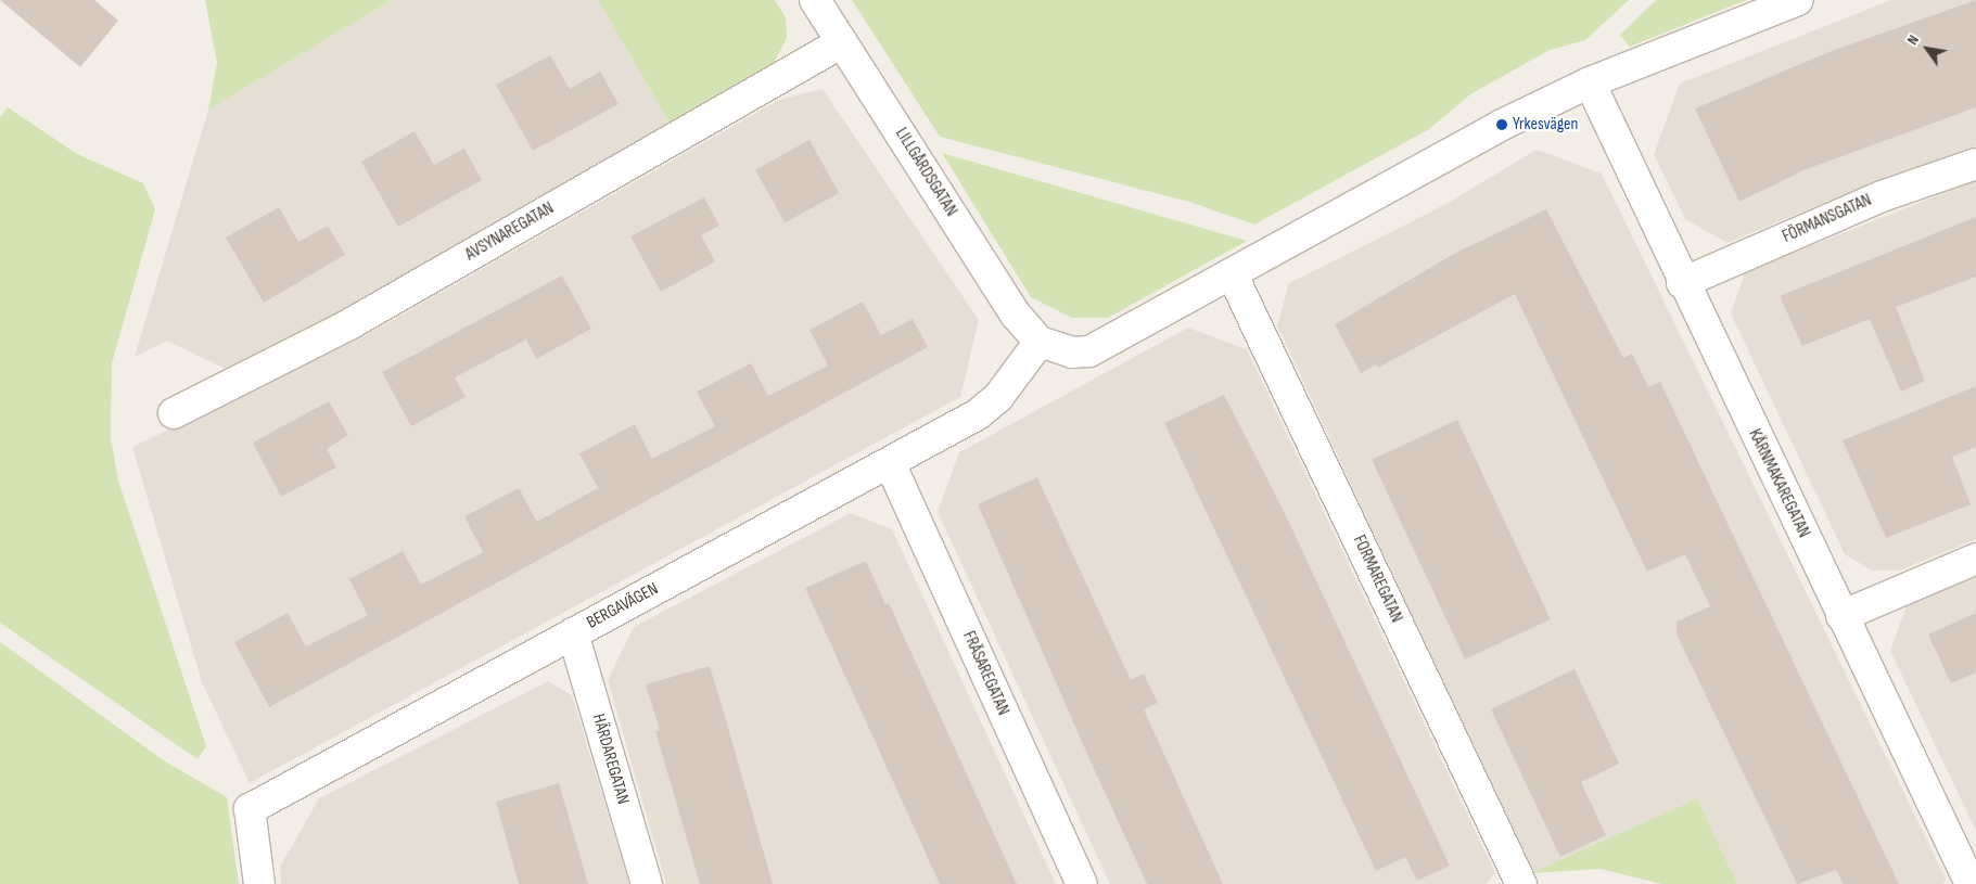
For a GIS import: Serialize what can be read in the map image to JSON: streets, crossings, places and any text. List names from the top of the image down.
{
  "streets": {
    "street": [
      "LILLGÅRDSGATAN",
      "FÖRMANSGATAN",
      "AVSYNAREGATAN",
      "KÄRNMAKAREGATAN",
      "FORMAREGATAN",
      "BERGAVÄGEN",
      "FRÄSAREGATAN",
      "HÄRDAREGATAN"
    ]
  },
  "crossings": [
    ["LILLGÅRDSGATAN", "AVSYNAREGATAN"],
    ["LILLGÅRDSGATAN", "BERGAVÄGEN"],
    ["FÖRMANSGATAN", "KÄRNMAKAREGATAN"],
    ["BERGAVÄGEN", "FRÄSAREGATAN"],
    ["BERGAVÄGEN", "HÄRDAREGATAN"]
  ],
  "places": ["Yrkesvägen"],
  "north": "top left"
}
